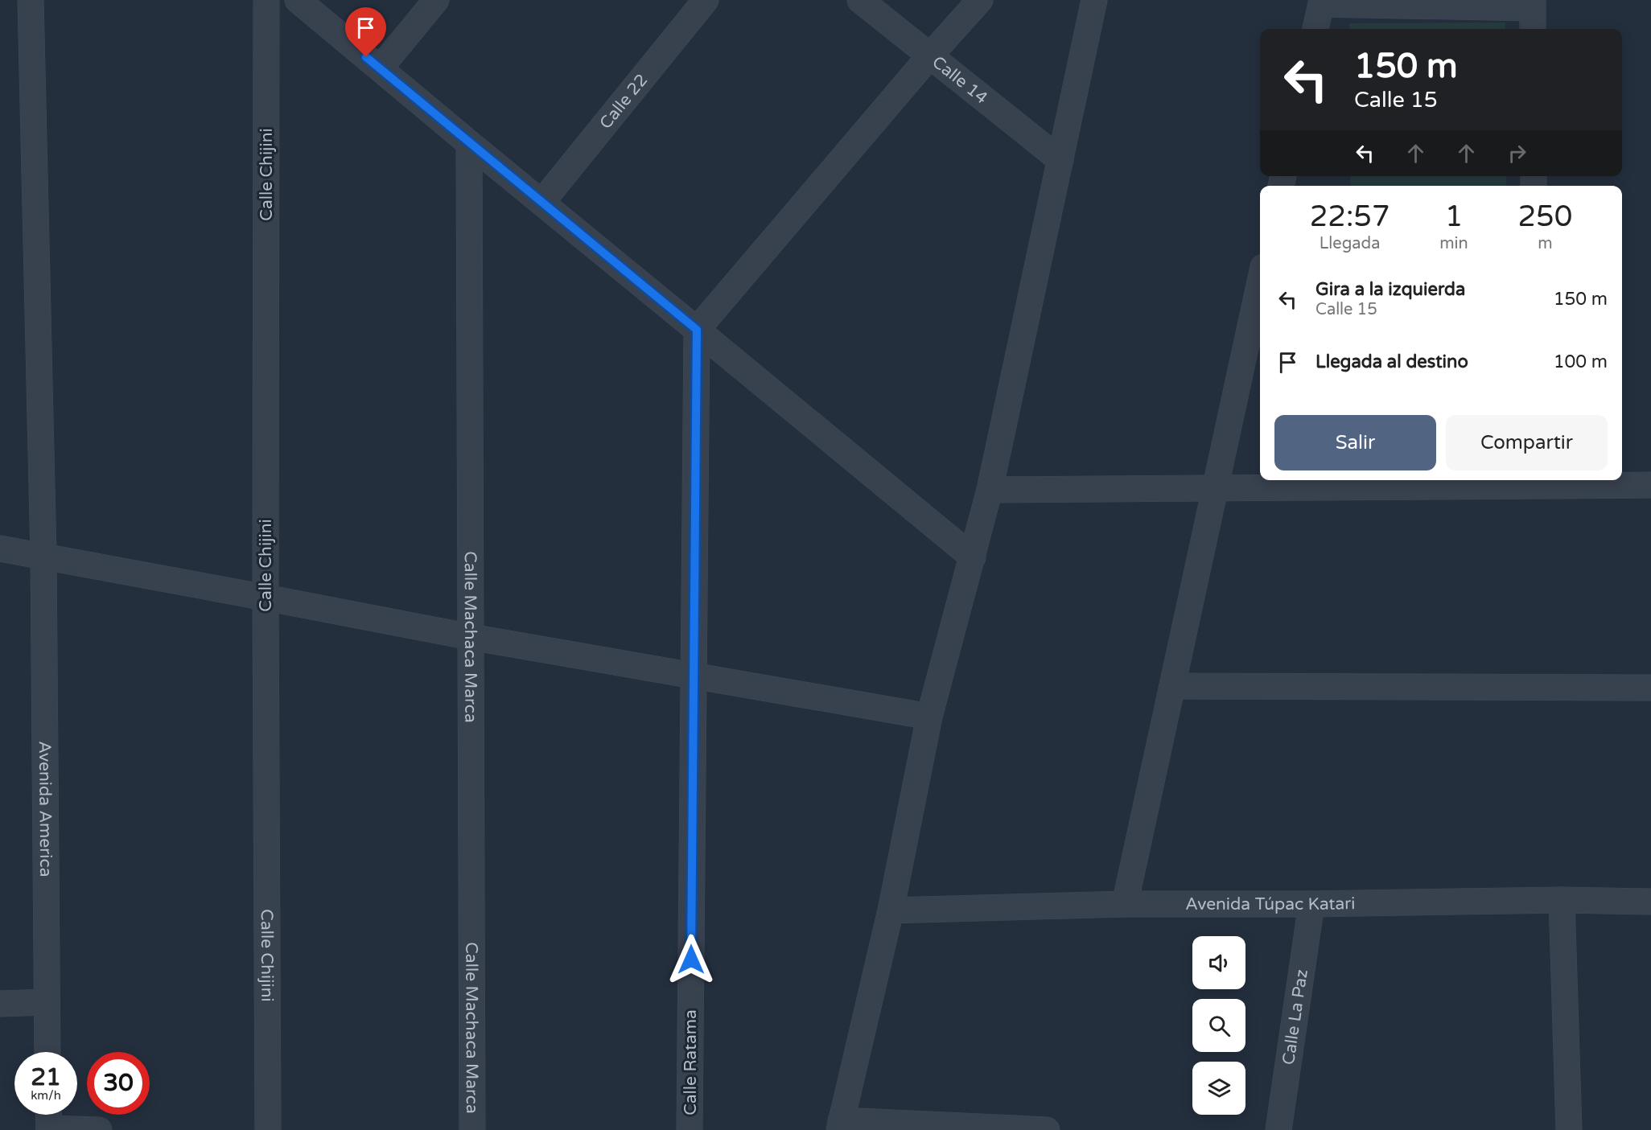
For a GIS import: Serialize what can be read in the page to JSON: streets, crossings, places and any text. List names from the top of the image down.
{
  "streets": {
    "street": [
      "Calle 14",
      "Calle 22",
      "Calle Chijini",
      "Calle Machaca Marca",
      "Avenida America",
      "Avenida Túpac Katari",
      "Calle La Paz",
      "Calle Ratama"
    ]
  },
  "crossings": [
    ["Avenida Túpac Katari", "Calle La Paz"]
  ],
  "page": {
    "turn": ["150 m", "Calle 15"],
    "eta": [
      "22:57",
      "Llegada",
      "1",
      "min",
      "250",
      "m"
    ],
    "list": [
      {
        "name": "Gira a la izquierda",
        "note": "Calle 15",
        "value": "150 m"
      },
      {
        "name": "Llegada al destino",
        "value": "100 m"
      }
    ],
    "buttons": ["Salir", "Compartir"],
    "speed": "21 km/h",
    "limit": "30"
  }
}
